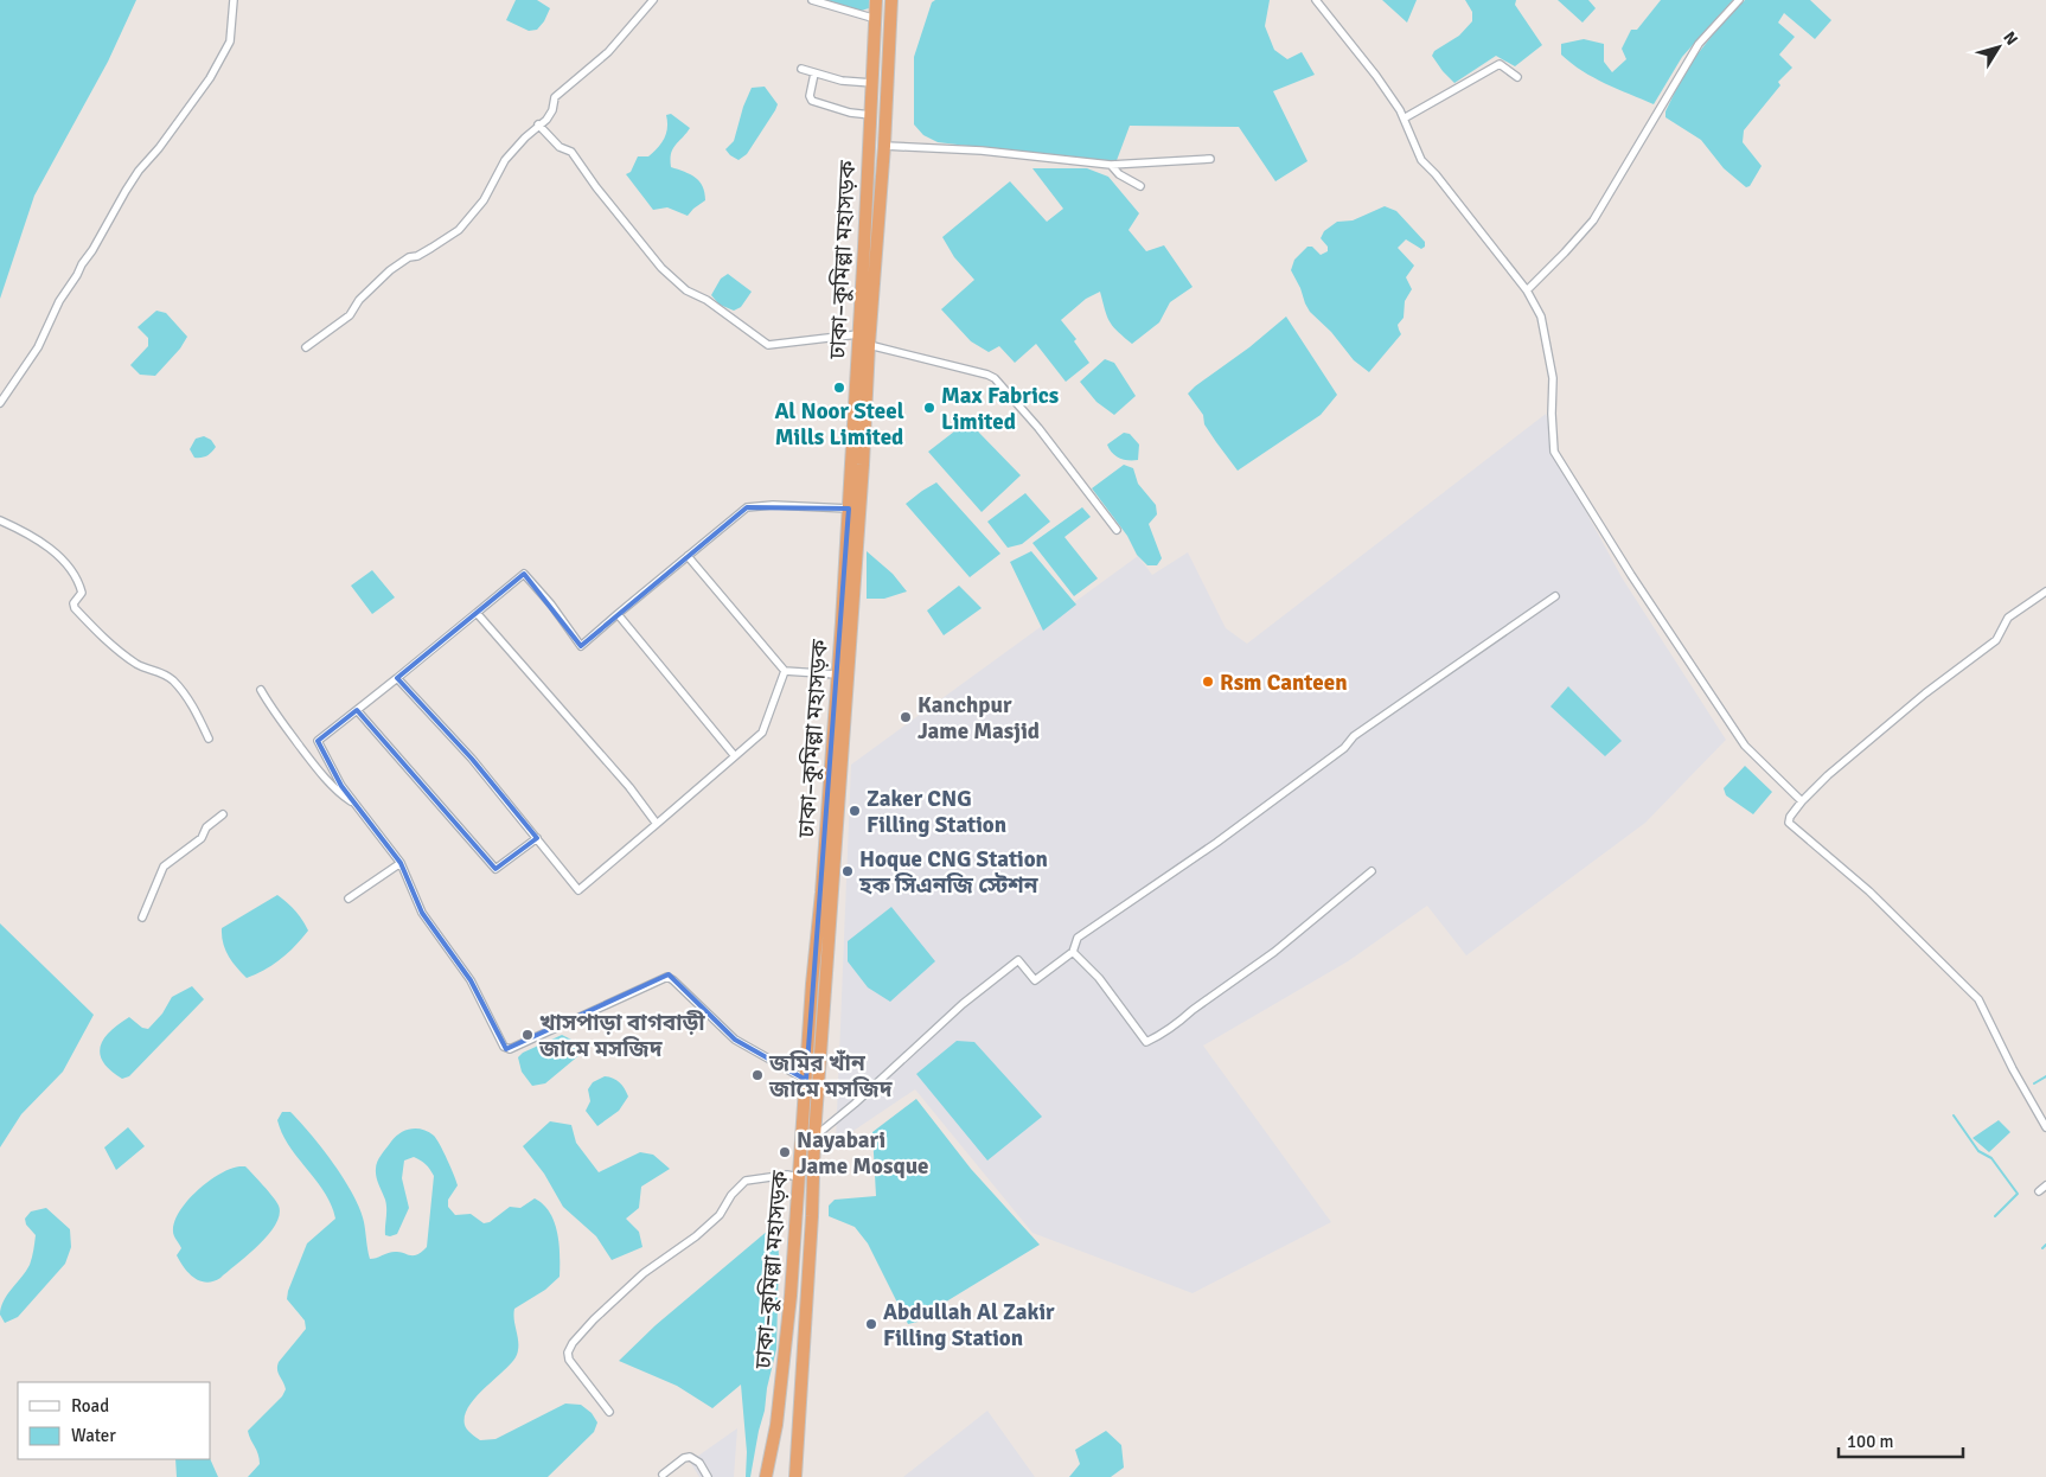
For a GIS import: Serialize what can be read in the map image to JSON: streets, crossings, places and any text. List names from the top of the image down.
{
  "streets": {
    "highway": ["ঢাকা–কুমিল্লা মহাসড়ক"]
  },
  "places": [
    "Al Noor Steel Mills Limited",
    "Max Fabrics Limited",
    "Rsm Canteen",
    "Kanchpur Jame Masjid",
    "Zaker CNG Filling Station",
    "Hoque CNG Station হক সিএনজি স্টেশন",
    "খাসপাড়া বাগবাড়ী জামে মসজিদ",
    "জমির খাঁন জামে মসজিদ",
    "Nayabari Jame Mosque",
    "Abdullah Al Zakir Filling Station"
  ],
  "legend": ["Road", "Water"],
  "scale_bar": "100 m",
  "north": "top right"
}
